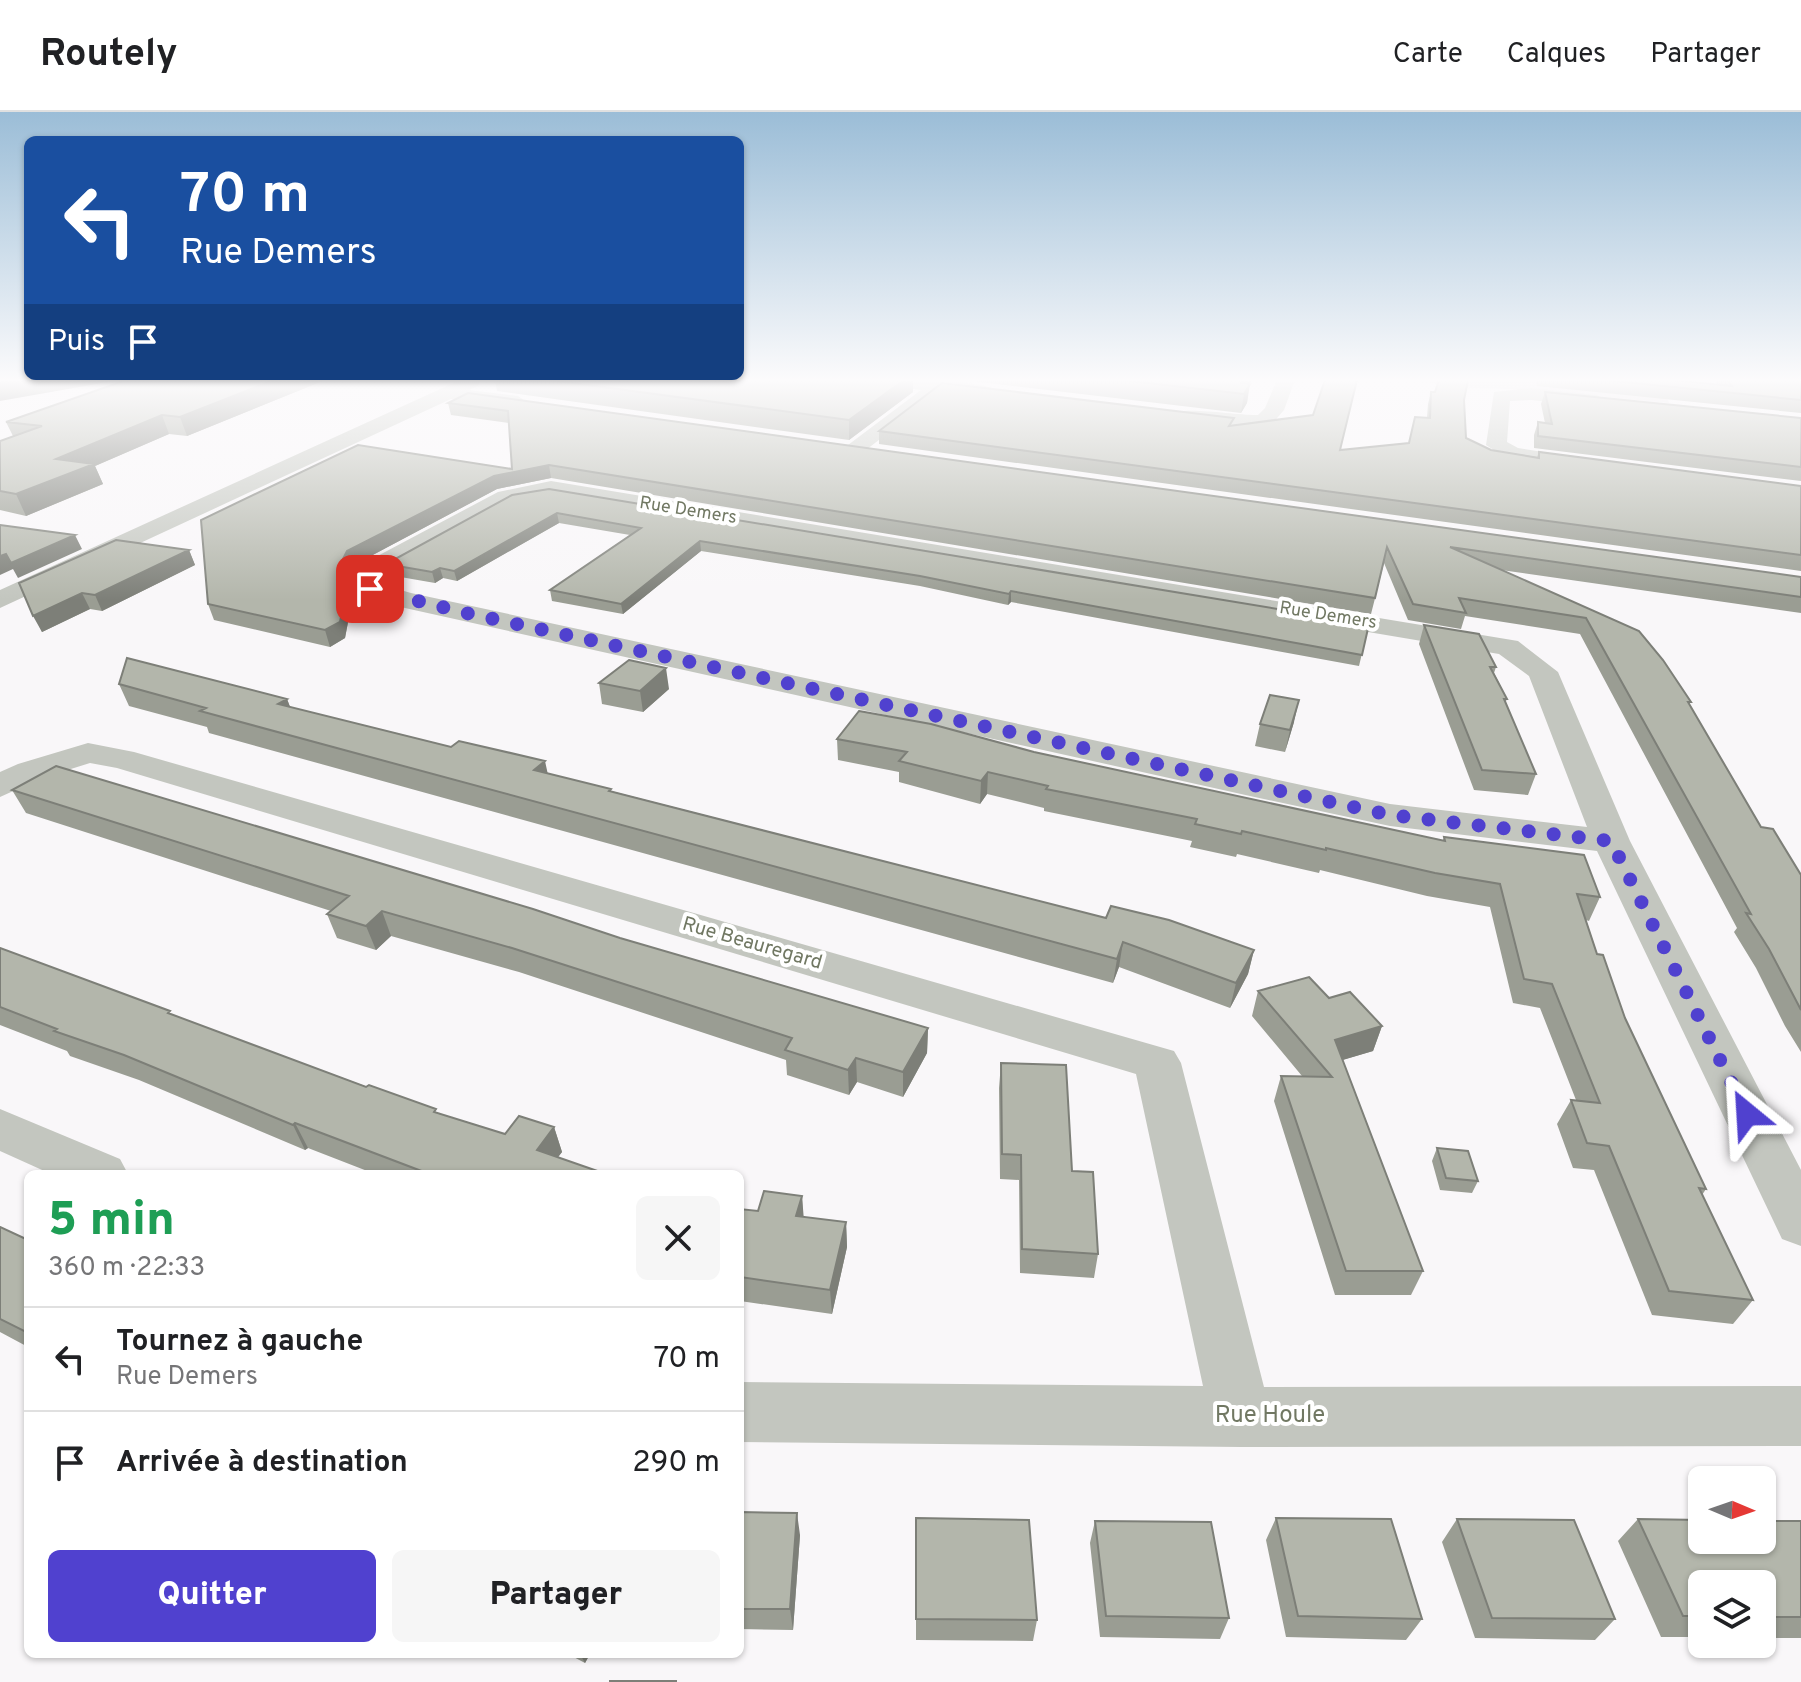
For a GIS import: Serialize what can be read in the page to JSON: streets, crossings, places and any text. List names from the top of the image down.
{
  "streets": {
    "street": ["Rue Demers", "Rue Beauregard", "Rue Houle"]
  },
  "crossings": [
    ["Rue Beauregard", "Rue Houle"]
  ],
  "north": "right",
  "page": {
    "header": "Routely",
    "nav": ["Carte", "Calques", "Partager"],
    "turn": ["70 m", "Rue Demers"],
    "then": "Puis",
    "heading": ["5 min", "360 m · 22:33"],
    "list": [
      {
        "name": "Tournez à gauche",
        "note": "Rue Demers",
        "value": "70 m"
      },
      {
        "name": "Arrivée à destination",
        "value": "290 m"
      }
    ],
    "buttons": ["Quitter", "Partager"]
  }
}
